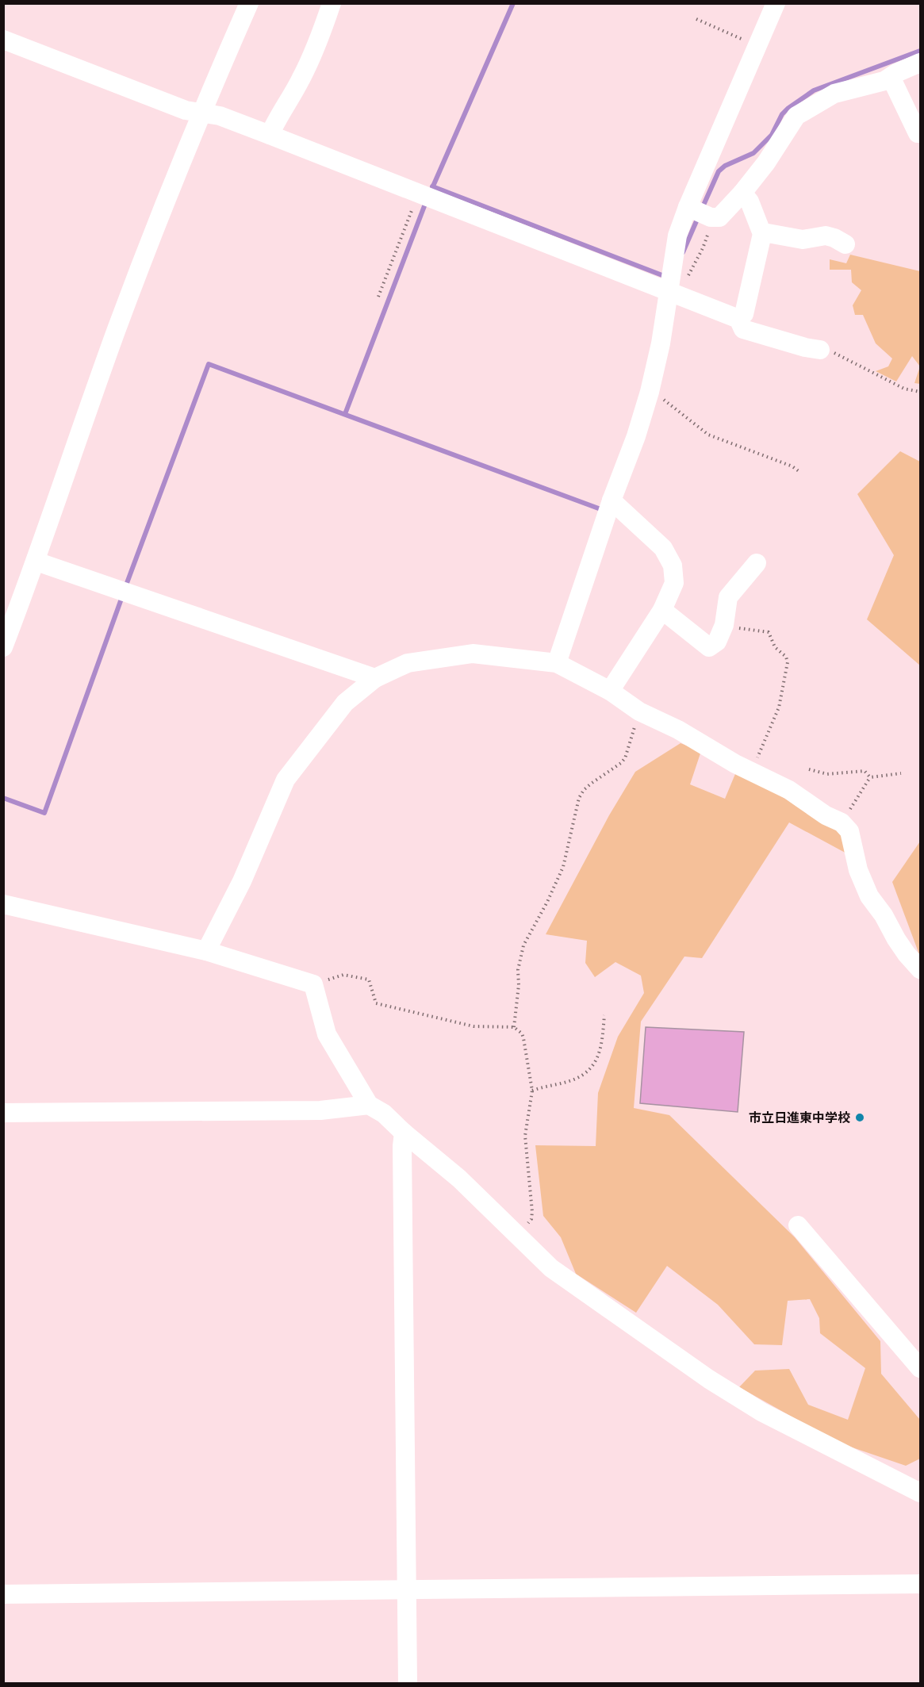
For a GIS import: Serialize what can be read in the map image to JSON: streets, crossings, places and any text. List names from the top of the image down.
{
  "places": ["市立日進東中学校"]
}
